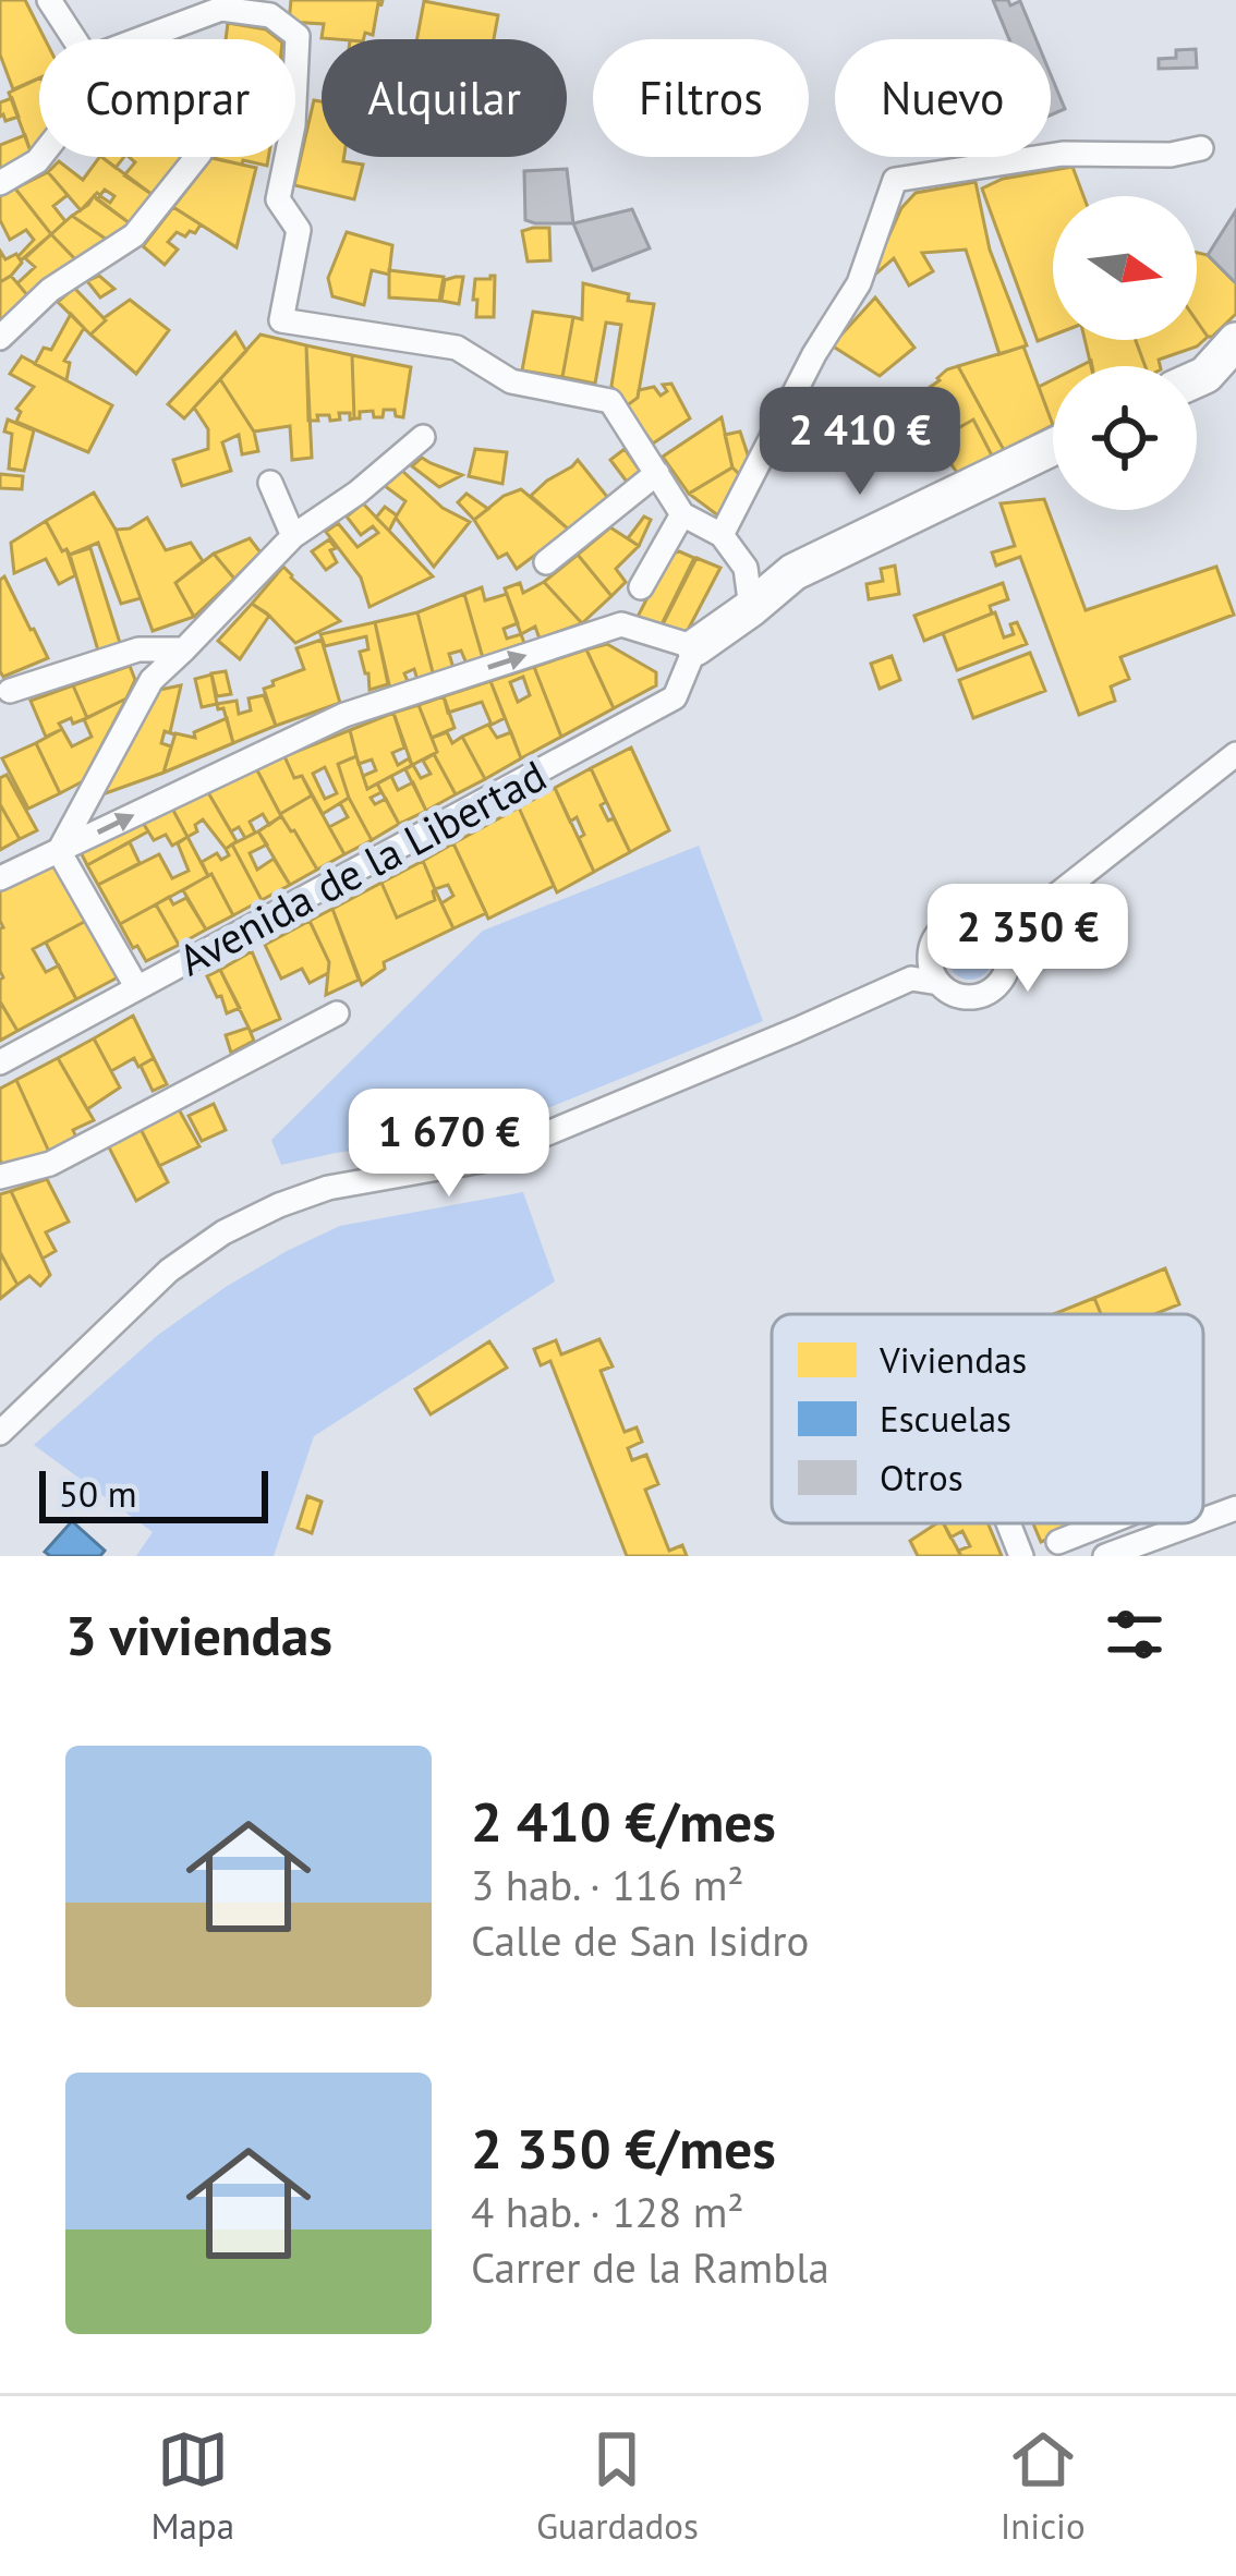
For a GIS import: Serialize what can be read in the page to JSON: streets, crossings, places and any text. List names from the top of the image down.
{
  "streets": {
    "street": ["Avenida de la Libertad"]
  },
  "legend": ["Viviendas", "Escuelas", "Otros"],
  "scale_bar": "50 m",
  "north": "right",
  "page": {
    "chip": [
      "Comprar",
      "Alquilar",
      "Filtros",
      "Nuevo"
    ],
    "price": ["2 410 €", "2 350 €", "1 670 €"],
    "scale": "50 m",
    "heading": "3 viviendas",
    "list": [
      {
        "name": "2 410 €/mes",
        "note": "3 hab. · 116 m² · Calle de San Isidro"
      },
      {
        "name": "2 350 €/mes",
        "note": "4 hab. · 128 m² · Carrer de la Rambla"
      }
    ],
    "tabs": ["Mapa", "Guardados", "Inicio"]
  }
}
